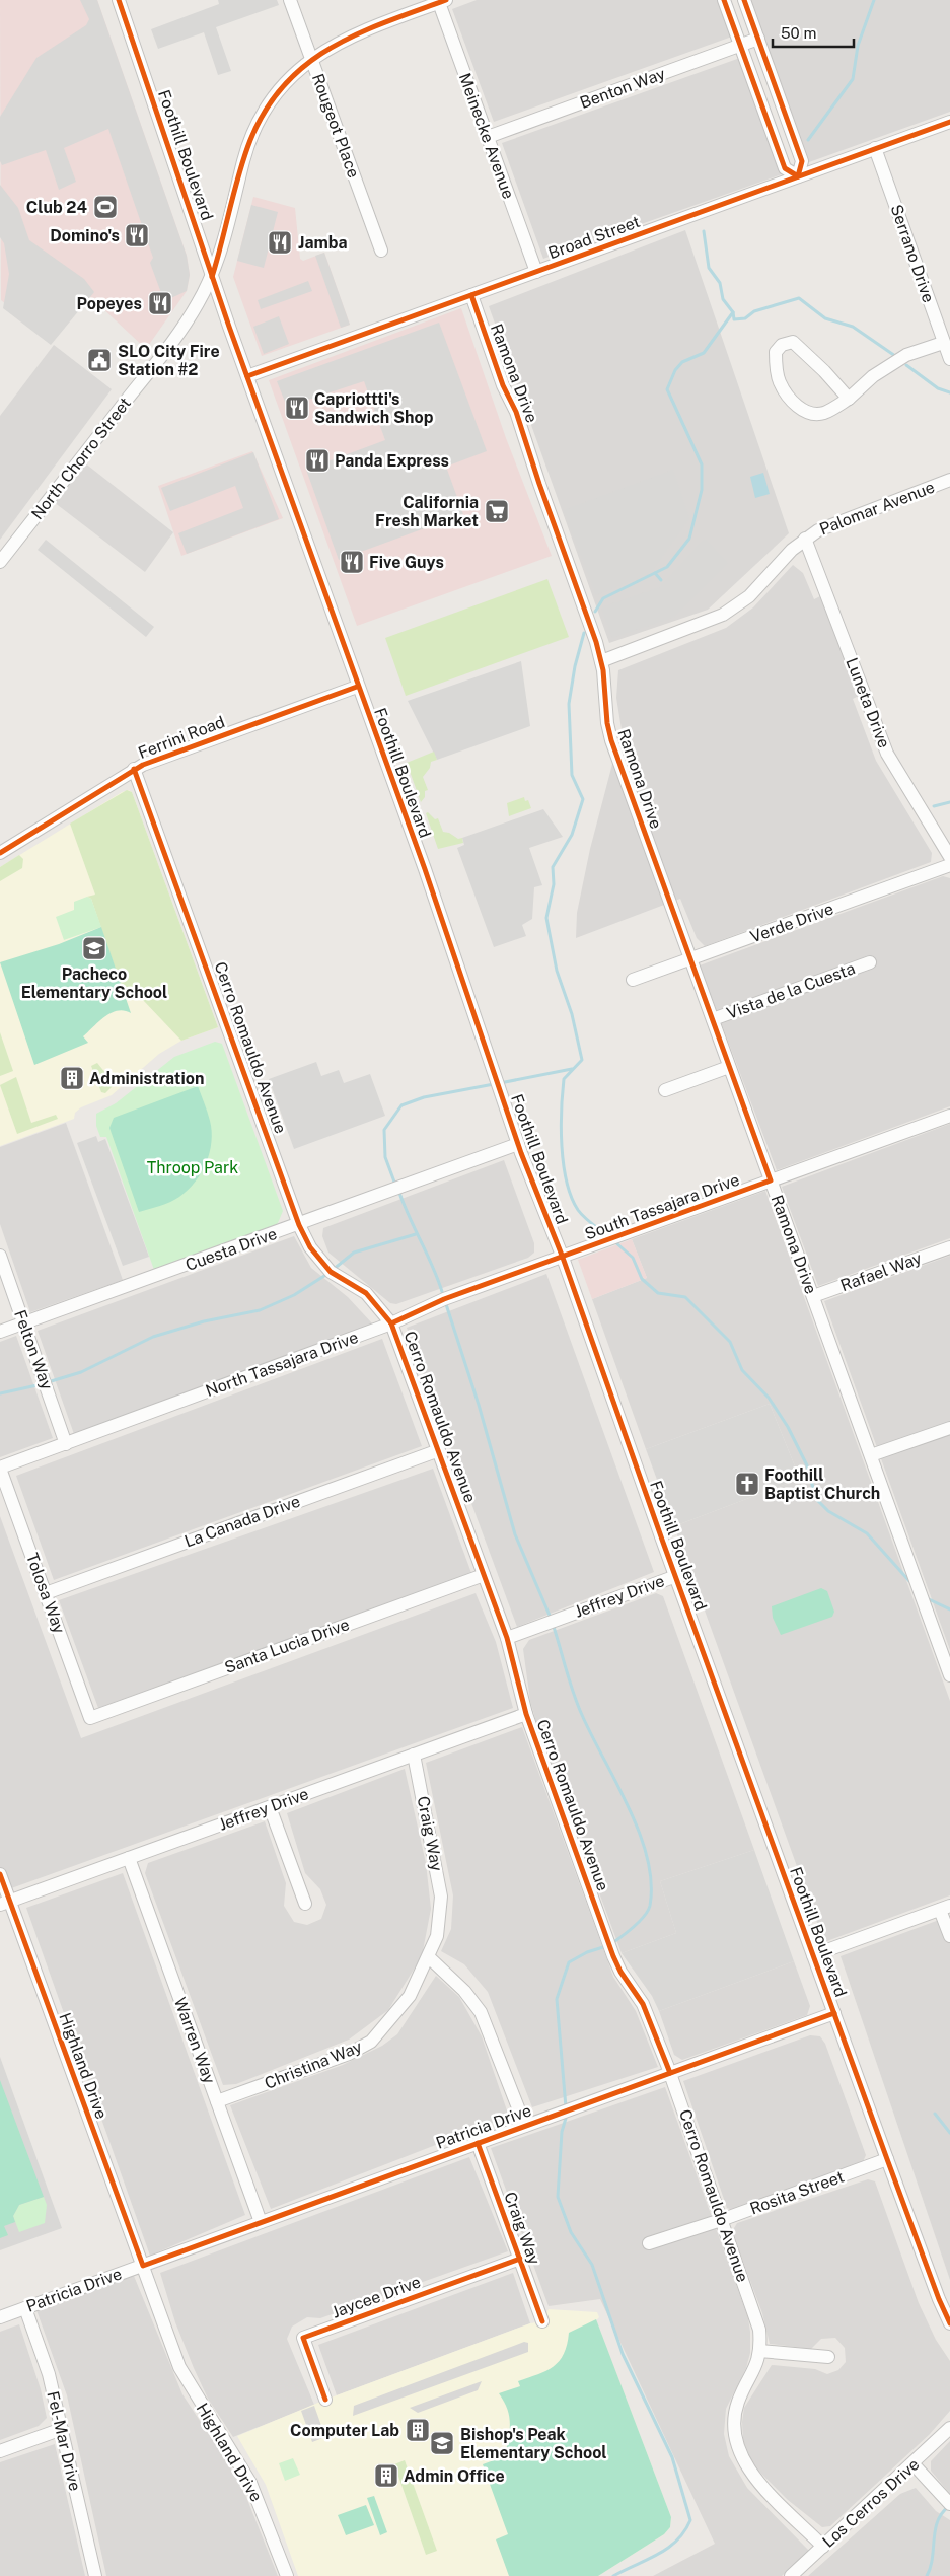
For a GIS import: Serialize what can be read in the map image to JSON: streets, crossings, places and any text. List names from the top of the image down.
{
  "streets": {
    "street": [
      "Benton Way",
      "Rougeot Place",
      "Meinecke Avenue",
      "Foothill Boulevard",
      "Broad Street",
      "Serrano Drive",
      "Ramona Drive",
      "North Chorro Street",
      "Palomar Avenue",
      "Luneta Drive",
      "Ferrini Road",
      "Verde Drive",
      "Vista de la Cuesta",
      "Cerro Romauldo Avenue",
      "South Tassajara Drive",
      "Cuesta Drive",
      "Rafael Way",
      "Felton Way",
      "North Tassajara Drive",
      "La Canada Drive",
      "Tolosa Way",
      "Jeffrey Drive",
      "Santa Lucia Drive",
      "Craig Way",
      "Warren Way",
      "Christina Way",
      "Highland Drive",
      "Patricia Drive",
      "Rosita Street",
      "Jaycee Drive",
      "Fel-Mar Drive",
      "Los Cerros Drive"
    ]
  },
  "crossings": [
    ["Benton Way", "Meinecke Avenue"],
    ["Rougeot Place", "North Chorro Street"],
    ["Meinecke Avenue", "Broad Street"],
    ["Meinecke Avenue", "North Chorro Street"],
    ["Foothill Boulevard", "Broad Street"],
    ["Foothill Boulevard", "North Chorro Street"],
    ["Foothill Boulevard", "Ferrini Road"],
    ["Foothill Boulevard", "South Tassajara Drive"],
    ["Foothill Boulevard", "Cuesta Drive"],
    ["Foothill Boulevard", "North Tassajara Drive"],
    ["Foothill Boulevard", "Jeffrey Drive"],
    ["Foothill Boulevard", "Patricia Drive"],
    ["Foothill Boulevard", "Rosita Street"],
    ["Broad Street", "Serrano Drive"],
    ["Broad Street", "Ramona Drive"],
    ["Ramona Drive", "Palomar Avenue"],
    ["Ramona Drive", "Verde Drive"],
    ["Ramona Drive", "Vista de la Cuesta"],
    ["Ramona Drive", "South Tassajara Drive"],
    ["Ramona Drive", "Rafael Way"],
    ["Palomar Avenue", "Luneta Drive"],
    ["Ferrini Road", "Cerro Romauldo Avenue"],
    ["Cerro Romauldo Avenue", "Cuesta Drive"],
    ["Cerro Romauldo Avenue", "North Tassajara Drive"],
    ["Cerro Romauldo Avenue", "La Canada Drive"],
    ["Cerro Romauldo Avenue", "Jeffrey Drive"],
    ["Cerro Romauldo Avenue", "Santa Lucia Drive"],
    ["Cerro Romauldo Avenue", "Patricia Drive"],
    ["Cerro Romauldo Avenue", "Rosita Street"],
    ["Cerro Romauldo Avenue", "Los Cerros Drive"],
    ["South Tassajara Drive", "North Tassajara Drive"],
    ["Cuesta Drive", "Felton Way"],
    ["Felton Way", "North Tassajara Drive"],
    ["North Tassajara Drive", "Tolosa Way"],
    ["La Canada Drive", "Tolosa Way"],
    ["Tolosa Way", "Santa Lucia Drive"],
    ["Jeffrey Drive", "Craig Way"],
    ["Jeffrey Drive", "Warren Way"],
    ["Jeffrey Drive", "Highland Drive"],
    ["Craig Way", "Christina Way"],
    ["Craig Way", "Patricia Drive"],
    ["Craig Way", "Jaycee Drive"],
    ["Warren Way", "Christina Way"],
    ["Warren Way", "Patricia Drive"],
    ["Highland Drive", "Patricia Drive"],
    ["Patricia Drive", "Fel-Mar Drive"]
  ],
  "parks": ["Throop Park"],
  "places": {
    "sports": ["Club 24"],
    "restaurant": [
      "Domino's",
      "Jamba",
      "Popeyes",
      "Capriottti's Sandwich Shop",
      "Panda Express",
      "Five Guys"
    ],
    "public building": ["SLO City Fire Station #2"],
    "supermarket": ["California Fresh Market"],
    "school or university": ["Pacheco Elementary School", "Bishop's Peak Elementary School"],
    "building": ["Administration", "Computer Lab", "Admin Office"],
    "church": ["Foothill Baptist Church"]
  },
  "scale_bar": "50 m"
}
